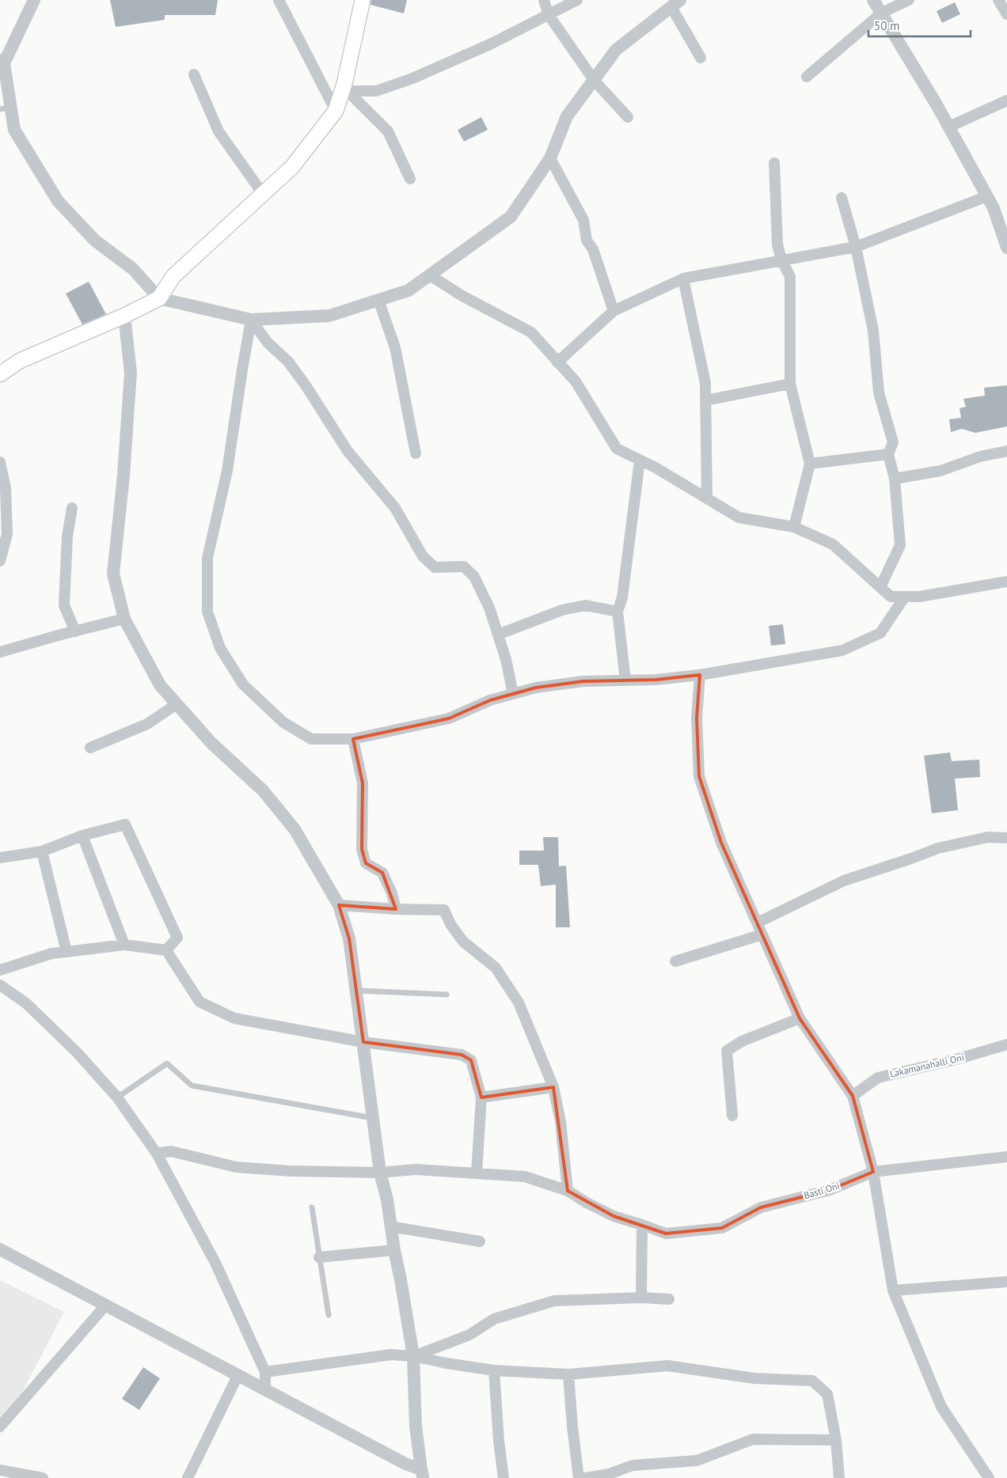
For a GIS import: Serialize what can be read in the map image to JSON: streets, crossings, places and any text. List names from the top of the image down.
{
  "streets": {
    "street": ["Lakamanahalli Oni", "Basti Oni"]
  },
  "scale_bar": "50 m"
}
